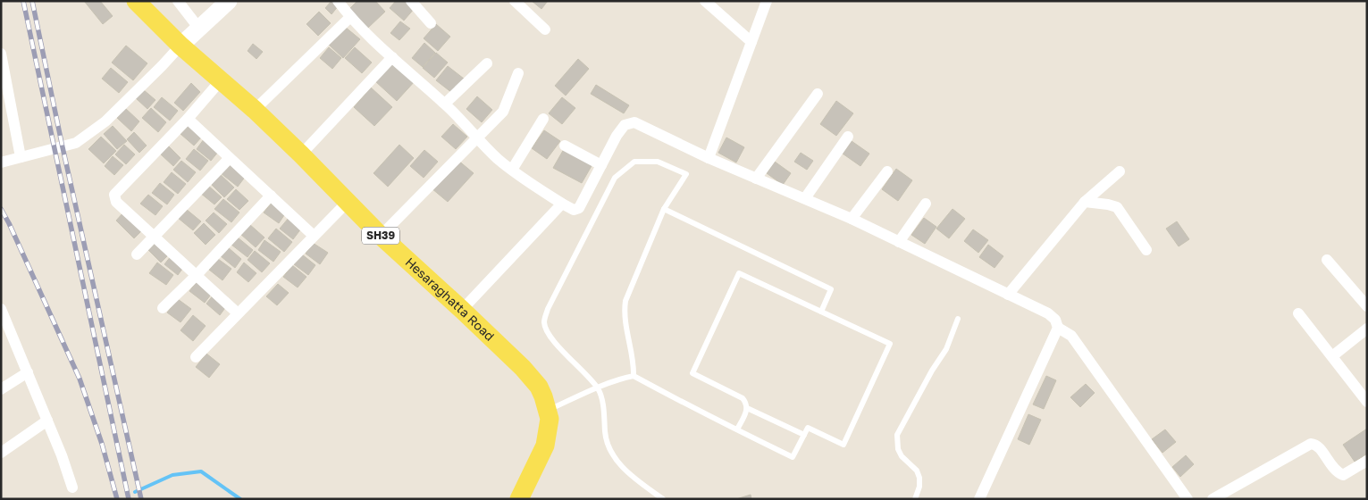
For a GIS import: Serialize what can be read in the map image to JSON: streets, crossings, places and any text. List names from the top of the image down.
{
  "streets": {
    "main road": ["SH39", "Hesaraghatta Road"]
  }
}
